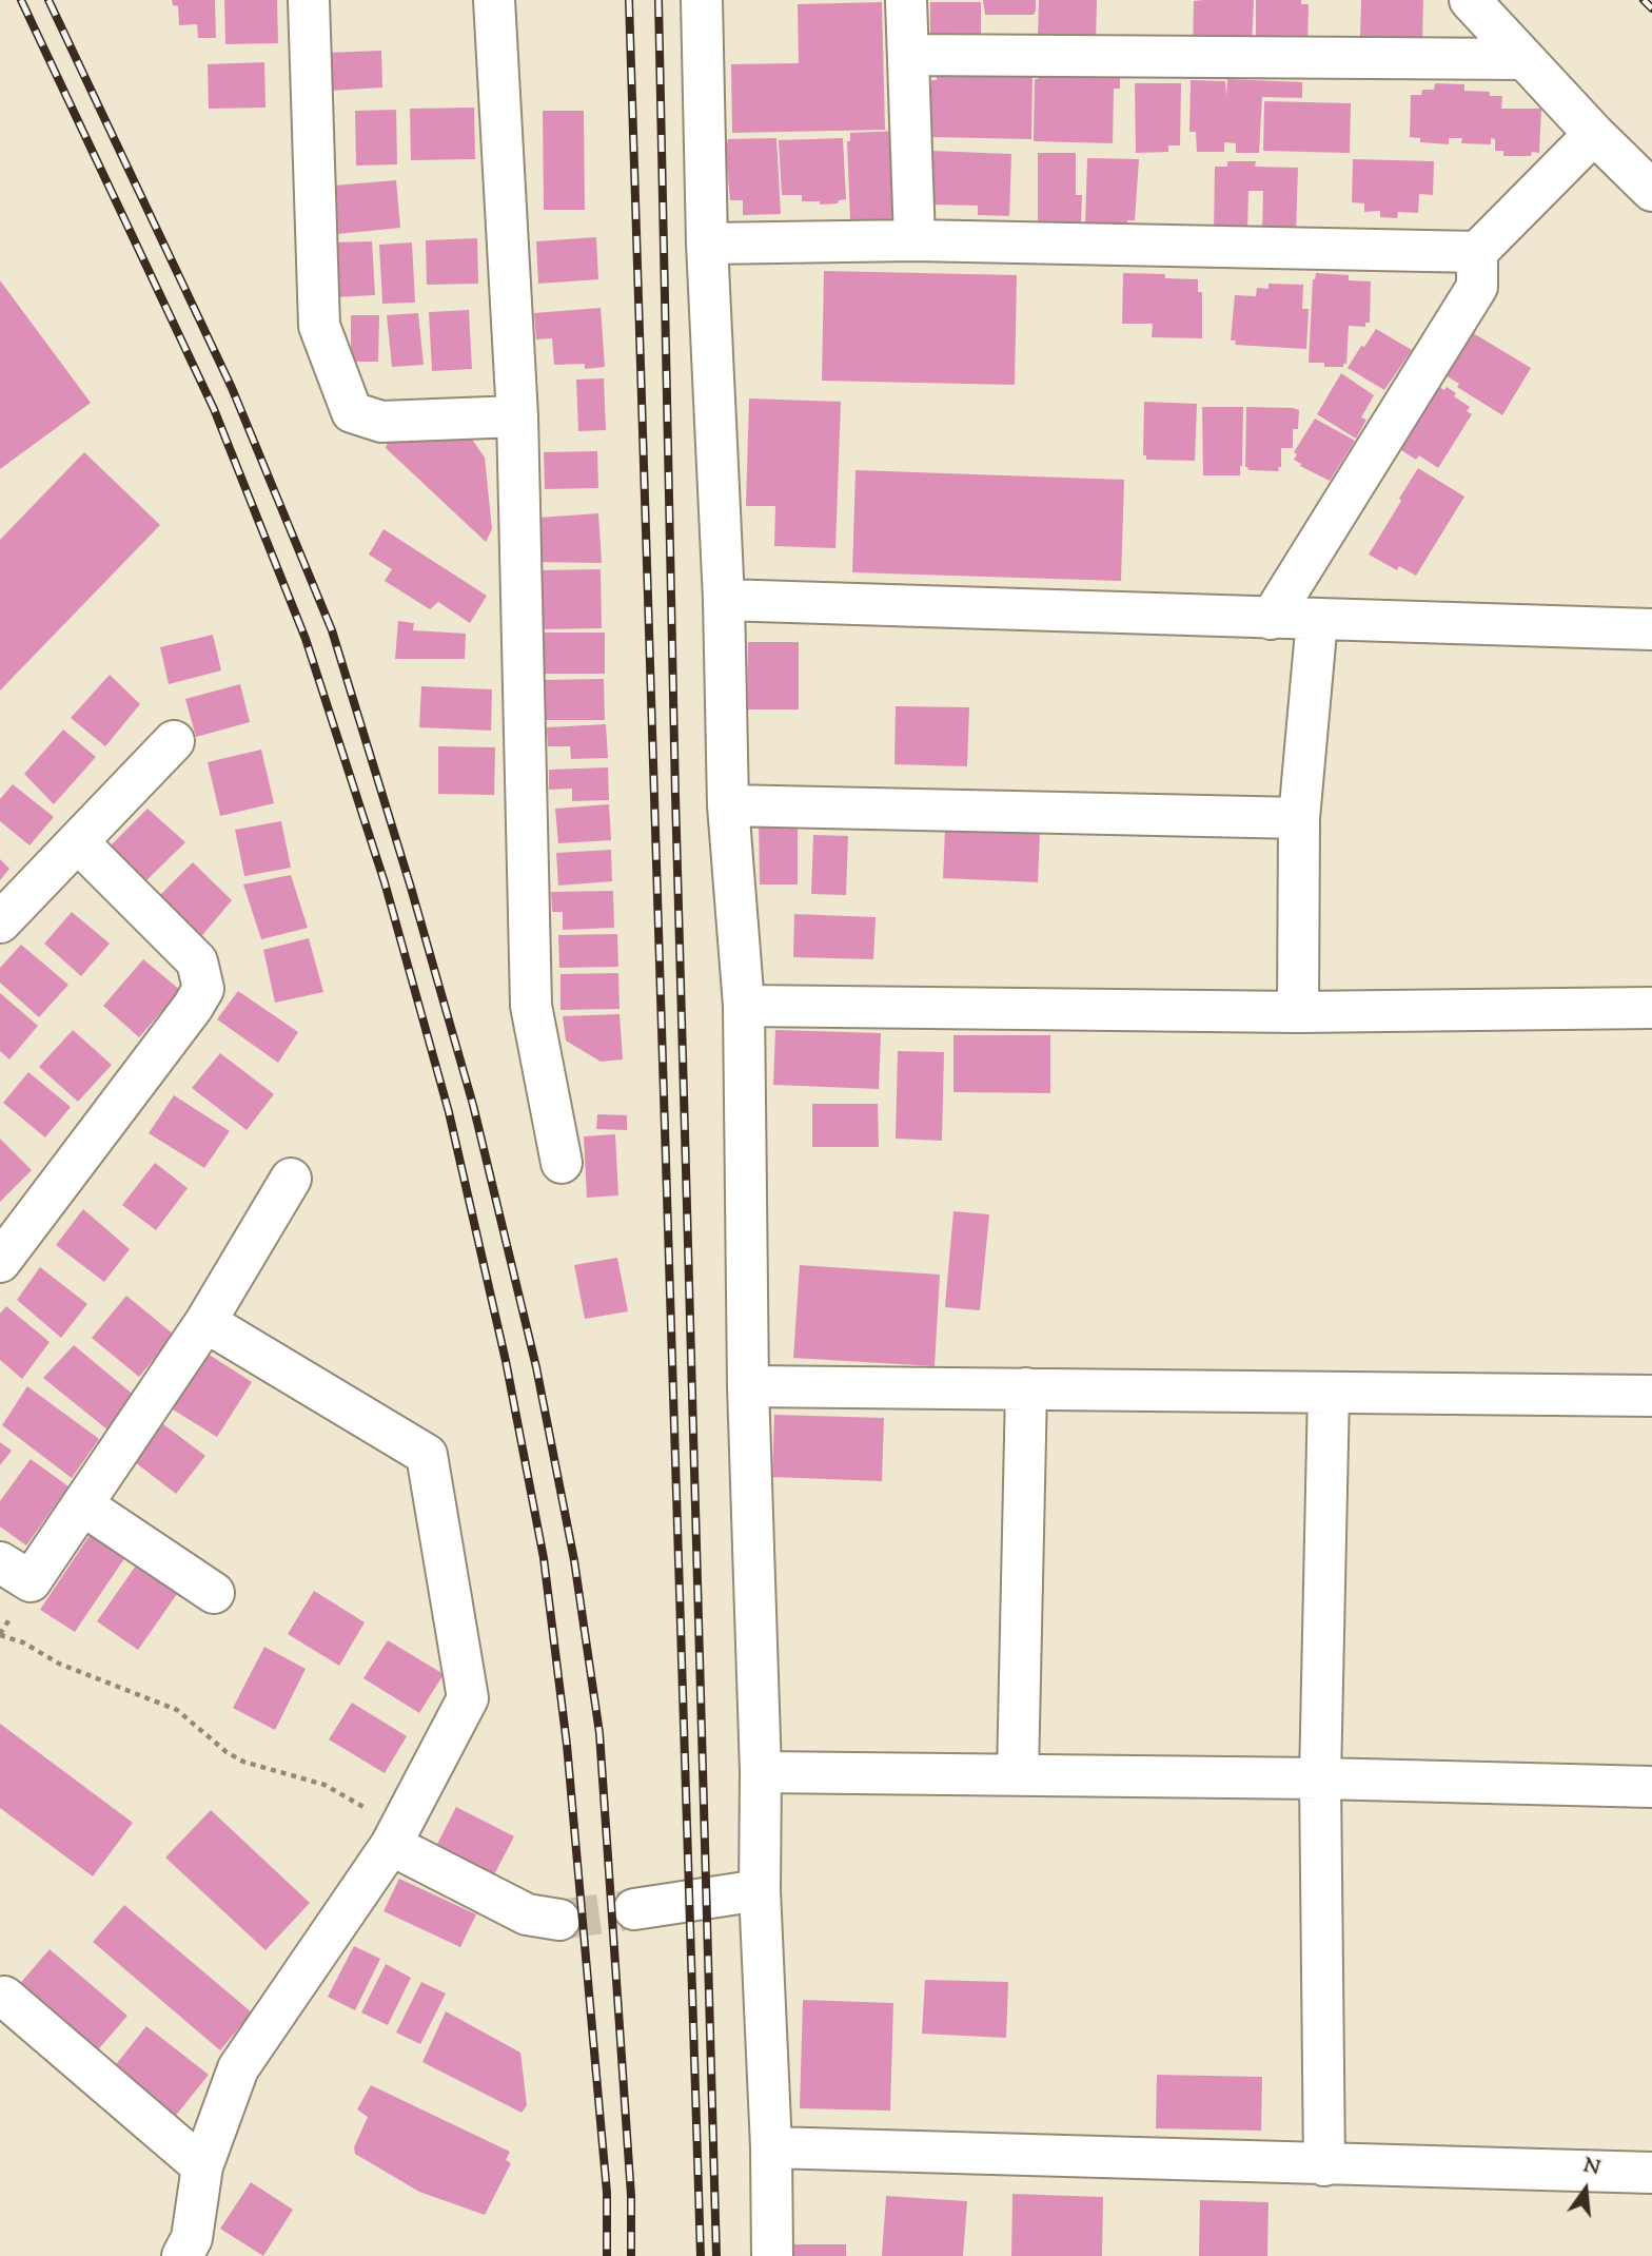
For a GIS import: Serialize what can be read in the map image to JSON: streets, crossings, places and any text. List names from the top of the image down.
{
  "north": "top"
}
